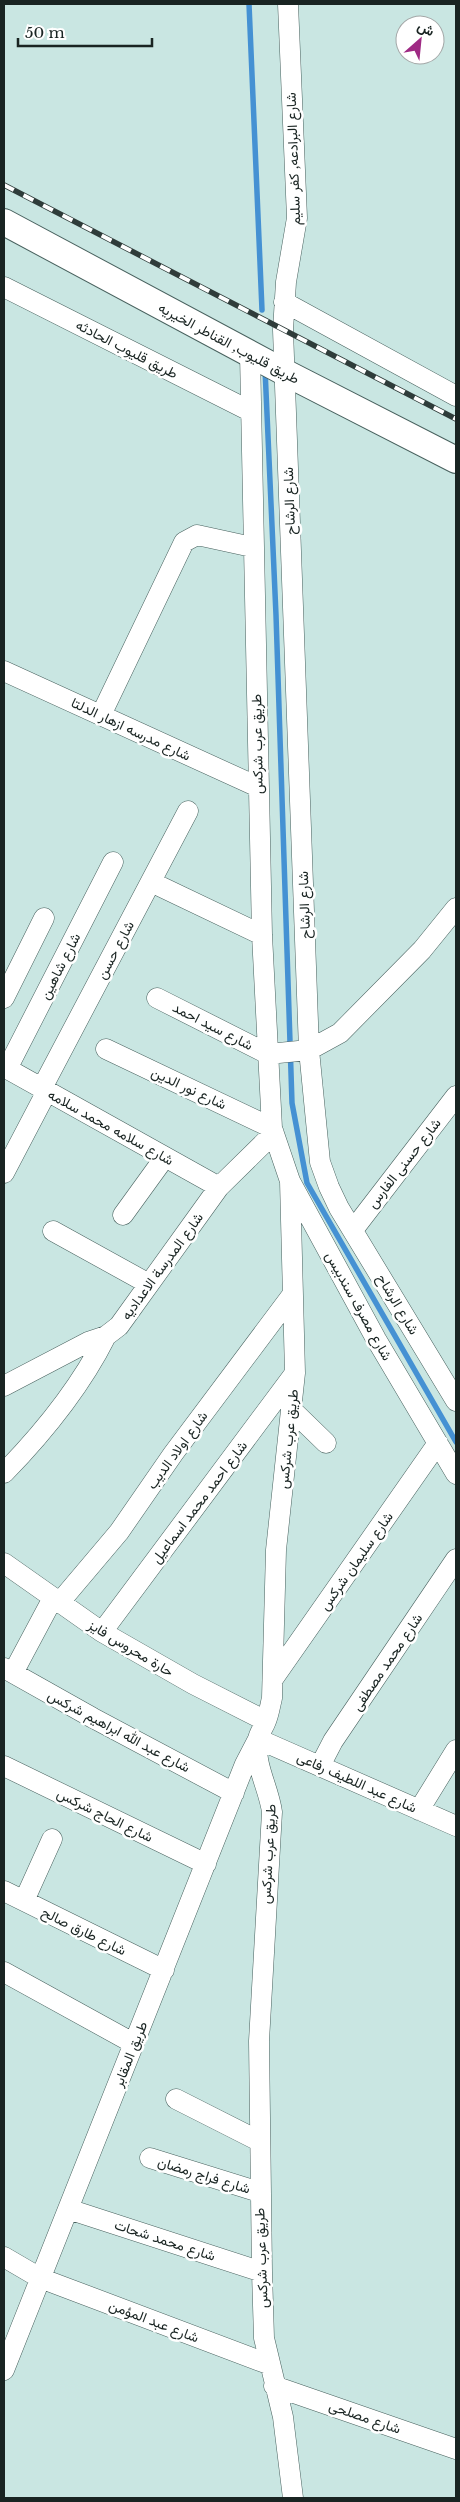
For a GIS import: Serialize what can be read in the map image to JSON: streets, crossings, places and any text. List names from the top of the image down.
{
  "streets": {
    "main road": ["طريق قليوب, القناطر الخيريه"],
    "street": [
      "شارع البرادعه, كفر سليم",
      "طريق قليوب الحادثه",
      "شارع الرشاح",
      "شارع مدرسه ازهار الدلتا",
      "طريق عرب شركس",
      "شارع حسن",
      "شارع شاهين",
      "شارع سيد احمد",
      "شارع نور الدين",
      "شارع سلامه محمد سلامه",
      "شارع حسنى الفارس",
      "شارع المدرسة الاعداديه",
      "شارع مصرف سندبيس",
      "شارع اولاد الديب",
      "شارع احمد محمد اسماعيل",
      "شارع سليمان شركس",
      "حارة محروس فايز",
      "شارع محمد مصطفى",
      "شارع عبد الله ابراهيم شركس",
      "شارع عبد اللطيف رفاعى",
      "شارع الحاج شركس",
      "شارع طارق صالح",
      "طريق المقابر",
      "شارع فراج رمضان",
      "شارع محمد شحات",
      "شارع عبد المؤمن",
      "شارع مصلحى"
    ]
  },
  "crossings": [
    ["شارع البرادعه, كفر سليم", "طريق قليوب, القناطر الخيريه"],
    ["شارع البرادعه, كفر سليم", "شارع الرشاح"],
    ["طريق قليوب, القناطر الخيريه", "شارع الرشاح"],
    ["طريق قليوب, القناطر الخيريه", "طريق عرب شركس"],
    ["طريق قليوب الحادثه", "طريق عرب شركس"],
    ["شارع الرشاح", "شارع حسنى الفارس"],
    ["شارع مدرسه ازهار الدلتا", "طريق عرب شركس"],
    ["طريق عرب شركس", "شارع سيد احمد"],
    ["طريق عرب شركس", "شارع نور الدين"],
    ["طريق عرب شركس", "شارع المدرسة الاعداديه"],
    ["طريق عرب شركس", "شارع مصرف سندبيس"],
    ["طريق عرب شركس", "شارع اولاد الديب"],
    ["طريق عرب شركس", "شارع احمد محمد اسماعيل"],
    ["طريق عرب شركس", "شارع سليمان شركس"],
    ["طريق عرب شركس", "حارة محروس فايز"],
    ["طريق عرب شركس", "شارع عبد اللطيف رفاعى"],
    ["طريق عرب شركس", "طريق المقابر"],
    ["طريق عرب شركس", "شارع فراج رمضان"],
    ["طريق عرب شركس", "شارع محمد شحات"],
    ["طريق عرب شركس", "شارع عبد المؤمن"],
    ["طريق عرب شركس", "شارع مصلحى"],
    ["شارع حسن", "شارع سلامه محمد سلامه"],
    ["شارع شاهين", "شارع سلامه محمد سلامه"],
    ["شارع نور الدين", "شارع المدرسة الاعداديه"],
    ["شارع نور الدين", "شارع مصرف سندبيس"],
    ["شارع سلامه محمد سلامه", "شارع المدرسة الاعداديه"],
    ["شارع المدرسة الاعداديه", "شارع مصرف سندبيس"],
    ["شارع مصرف سندبيس", "شارع سليمان شركس"],
    ["شارع اولاد الديب", "حارة محروس فايز"],
    ["شارع اولاد الديب", "شارع عبد الله ابراهيم شركس"],
    ["شارع احمد محمد اسماعيل", "حارة محروس فايز"],
    ["شارع محمد مصطفى", "شارع عبد اللطيف رفاعى"],
    ["شارع عبد الله ابراهيم شركس", "طريق المقابر"],
    ["شارع عبد اللطيف رفاعى", "طريق المقابر"],
    ["شارع الحاج شركس", "طريق المقابر"],
    ["شارع طارق صالح", "طريق المقابر"],
    ["طريق المقابر", "شارع محمد شحات"],
    ["طريق المقابر", "شارع عبد المؤمن"]
  ],
  "scale_bar": "50 m",
  "north": "top right"
}
